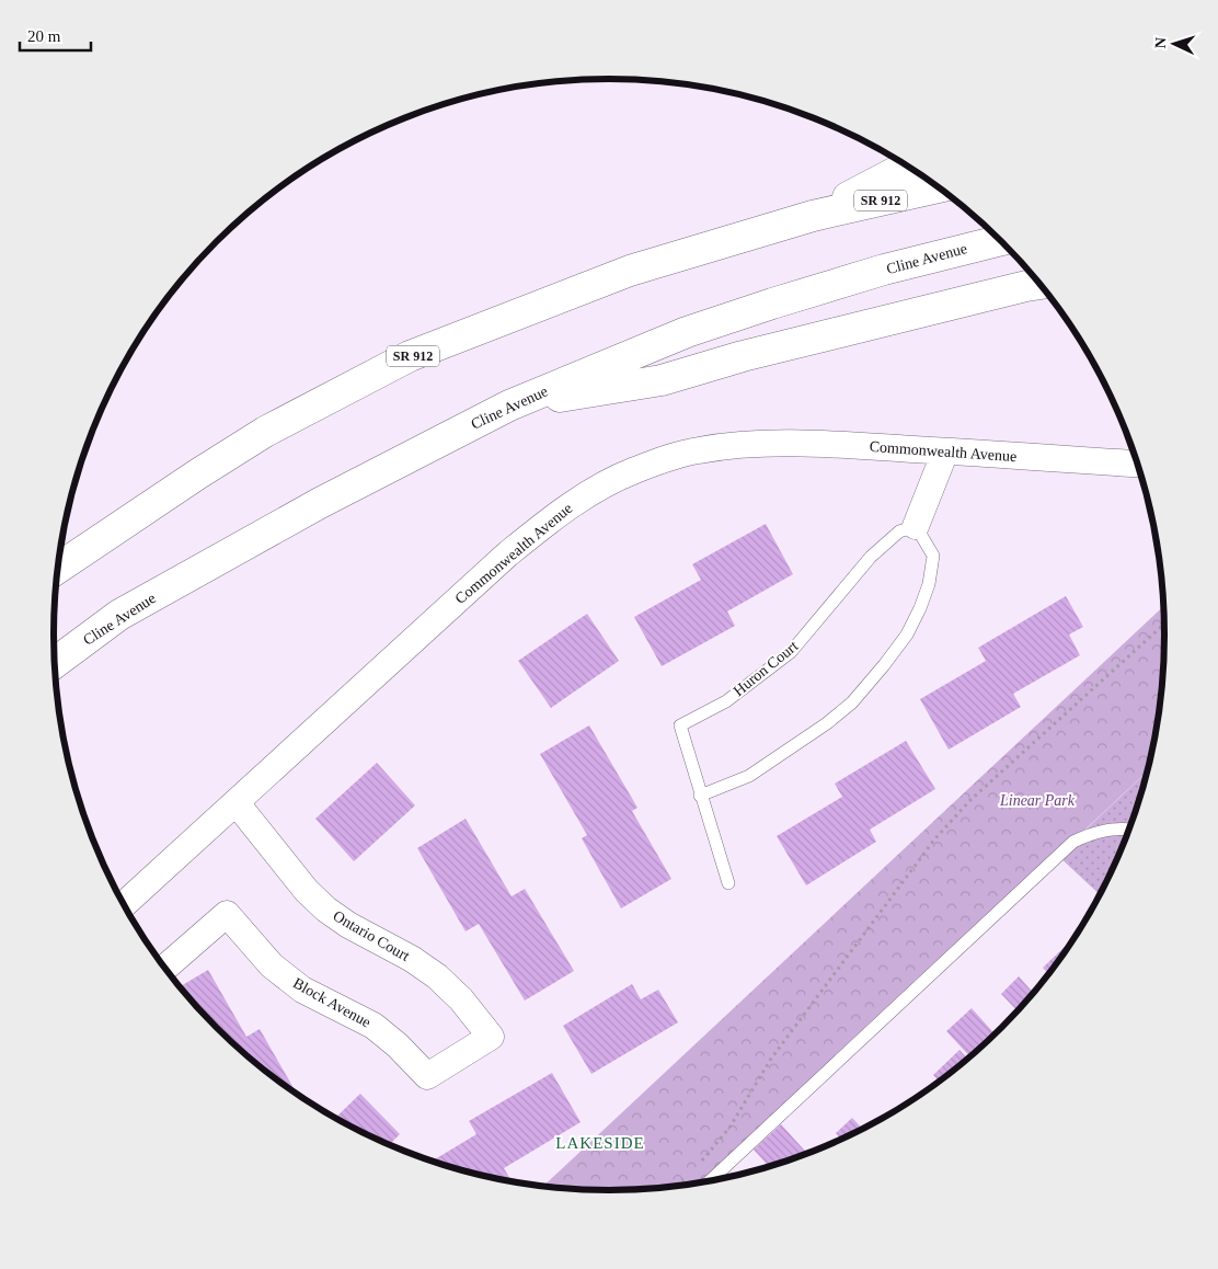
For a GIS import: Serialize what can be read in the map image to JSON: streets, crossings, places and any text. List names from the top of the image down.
{
  "streets": {
    "highway": ["SR 912", "Cline Avenue"],
    "street": ["Commonwealth Avenue", "Ontario Court", "Block Avenue"],
    "lane": ["Huron Court"]
  },
  "crossings": [
    ["Commonwealth Avenue", "Ontario Court"],
    ["Ontario Court", "Block Avenue"]
  ],
  "districts": ["LAKESIDE"],
  "parks": ["Linear Park"],
  "scale_bar": "20 m",
  "north": "left"
}
